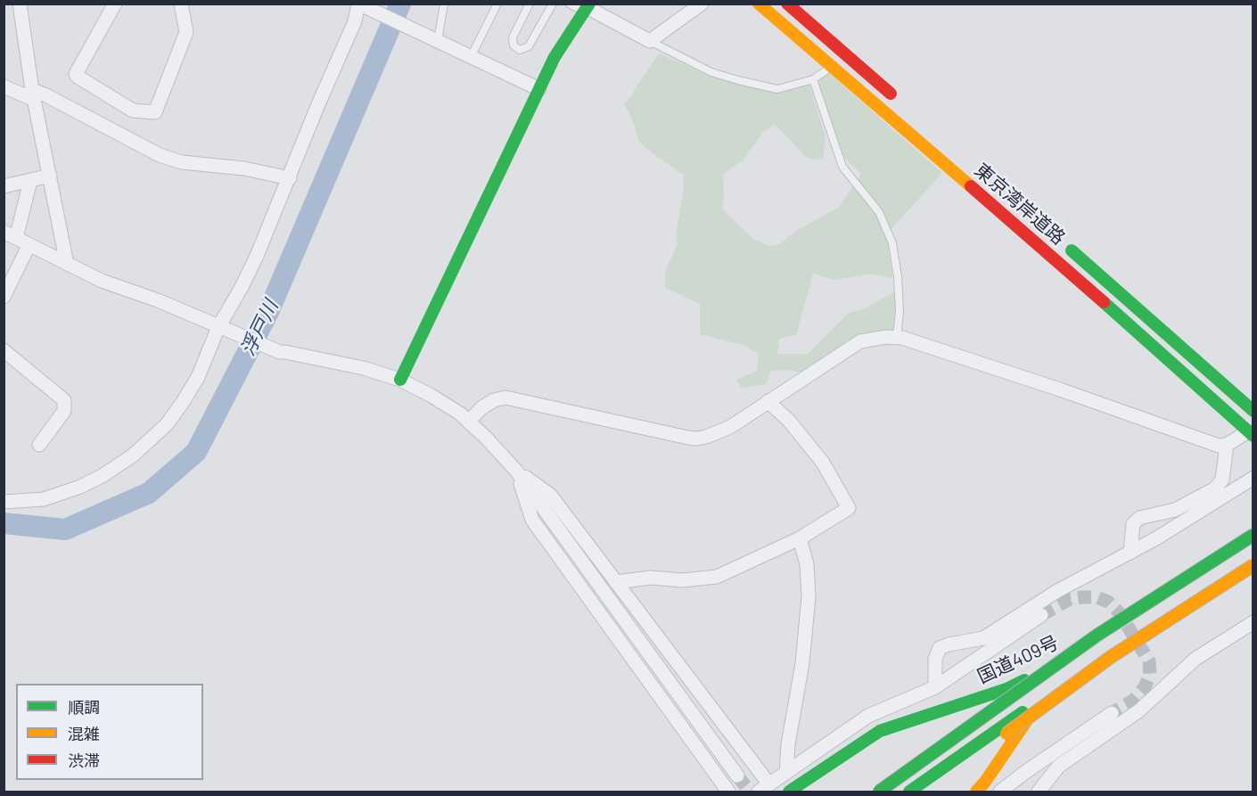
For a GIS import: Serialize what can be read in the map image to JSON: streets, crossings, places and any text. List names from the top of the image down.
{
  "streets": {
    "main road": ["東京湾岸道路", "国道409号"]
  },
  "water": ["浮戸川"],
  "legend": ["順調", "混雑", "渋滞"]
}
